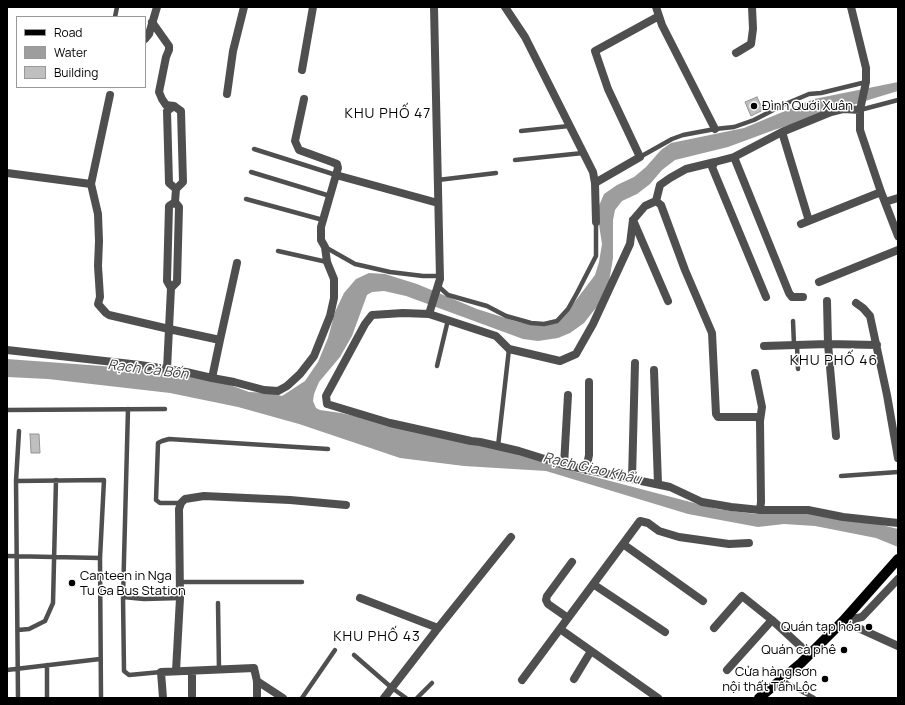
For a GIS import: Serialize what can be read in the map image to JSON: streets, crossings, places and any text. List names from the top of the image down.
{
  "districts": ["KHU PHỐ 47", "KHU PHỐ 46", "KHU PHỐ 43"],
  "water": ["Rạch Cả Bốn", "Rạch Giao Khẩu"],
  "places": [
    "Đình Quới Xuân",
    "Canteen in Nga Tu Ga Bus Station",
    "Quán tạp hóa",
    "Quán cà phê",
    "Cửa hàng sơn nội thất Tấn Lộc"
  ],
  "legend": ["Road", "Water", "Building"]
}
